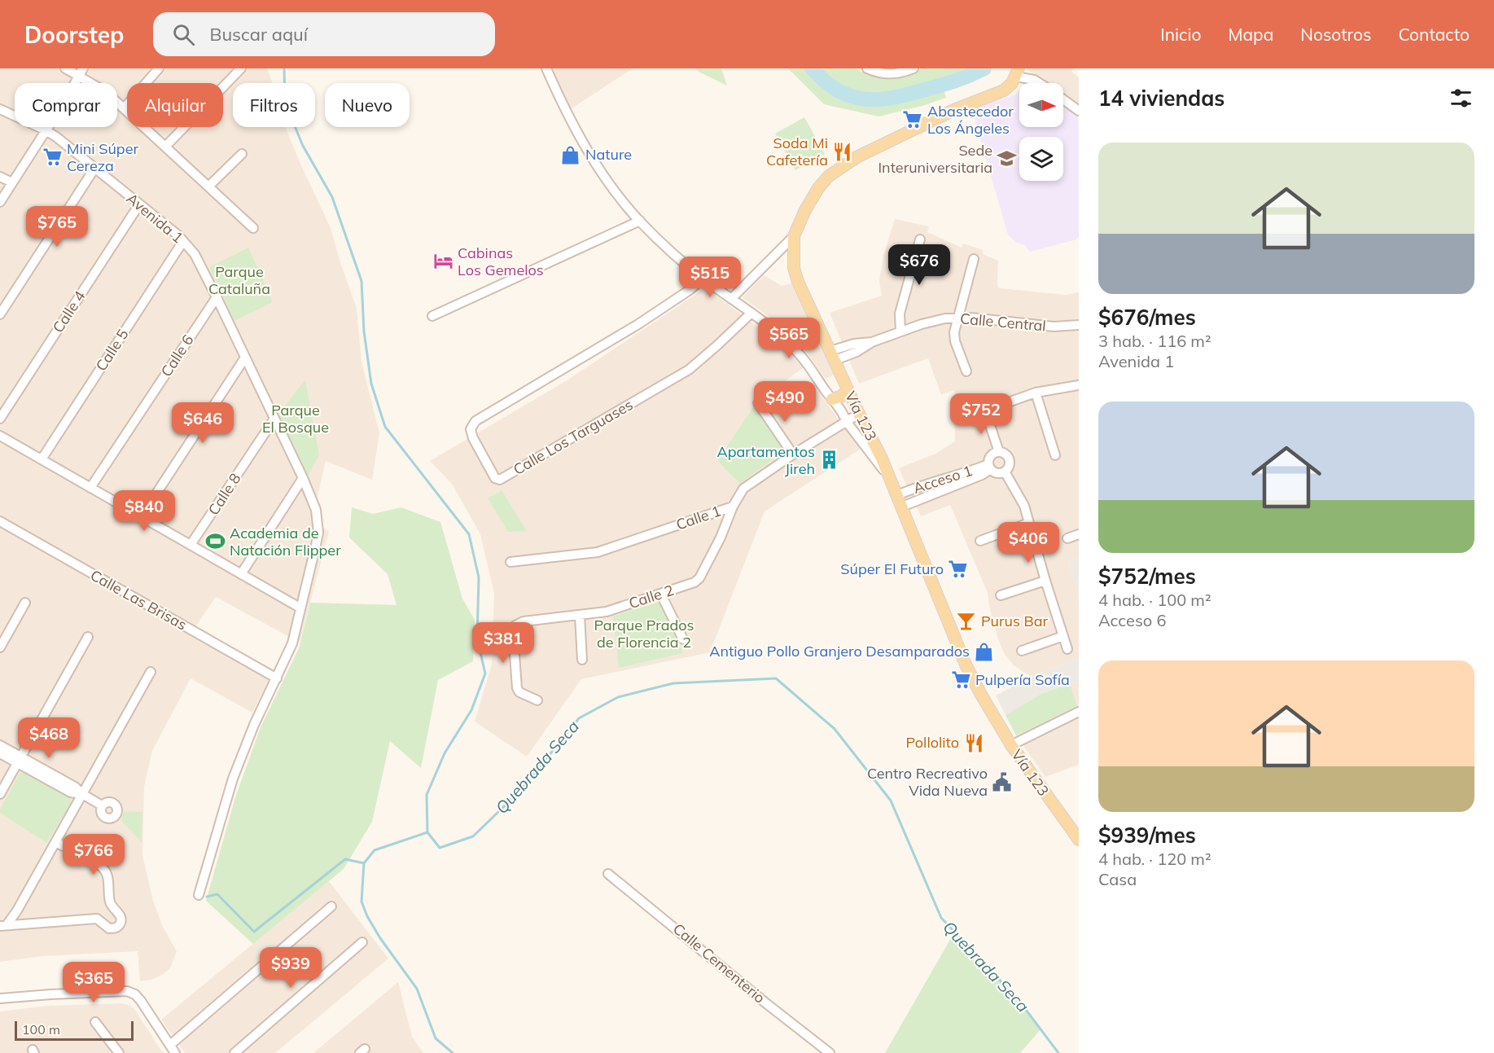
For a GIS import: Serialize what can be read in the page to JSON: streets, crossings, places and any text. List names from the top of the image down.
{
  "streets": {
    "main road": ["Vía 123"],
    "street": [
      "Avenida 1",
      "Calle 4",
      "Calle Central",
      "Calle 5",
      "Calle 6",
      "Calle Los Targuases",
      "Acceso 1",
      "Calle 8",
      "Calle 1",
      "Calle 2",
      "Calle Las Brisas",
      "Calle Cementerio"
    ]
  },
  "crossings": [
    ["Avenida 1", "Calle 4"],
    ["Avenida 1", "Calle 5"],
    ["Avenida 1", "Calle 6"],
    ["Avenida 1", "Calle 8"],
    ["Calle Central", "Vía 123"],
    ["Vía 123", "Acceso 1"],
    ["Vía 123", "Calle 1"],
    ["Calle 1", "Calle 2"]
  ],
  "water": ["Quebrada Seca"],
  "parks": ["Parque Cataluña", "Parque El Bosque", "Parque Prados de Florencia 2"],
  "places": {
    "supermarket": [
      "Abastecedor Los Ángeles",
      "Mini Súper Cereza",
      "Súper El Futuro",
      "Pulpería Sofía"
    ],
    "restaurant": ["Soda Mi Cafetería", "Pollolito"],
    "shop": ["Nature", "Antiguo Pollo Granjero Desamparados"],
    "school or university": ["Sede Interuniversitaria"],
    "hotel": ["Cabinas Los Gemelos"],
    "building": ["Apartamentos Jireh"],
    "sports": ["Academia de Natación Flipper"],
    "bar": ["Purus Bar"],
    "public building": ["Centro Recreativo Vida Nueva"]
  },
  "scale_bar": "100 m",
  "north": "right",
  "page": {
    "header": "Doorstep",
    "search": "Buscar aquí",
    "nav": [
      "Inicio",
      "Mapa",
      "Nosotros",
      "Contacto"
    ],
    "heading": "14 viviendas",
    "chip": [
      "Comprar",
      "Alquilar",
      "Filtros",
      "Nuevo"
    ],
    "list": [
      {
        "name": "$676/mes",
        "note": "3 hab. · 116 m² · Avenida 1"
      },
      {
        "name": "$752/mes",
        "note": "4 hab. · 100 m² · Acceso 6"
      },
      {
        "name": "$939/mes",
        "note": "4 hab. · 120 m² · Casa"
      }
    ],
    "price": [
      "$765",
      "$676",
      "$515",
      "$565",
      "$490",
      "$752",
      "$646",
      "$840",
      "$406",
      "$381",
      "$468",
      "$766",
      "$939",
      "$365"
    ],
    "scale": "100 m"
  }
}
